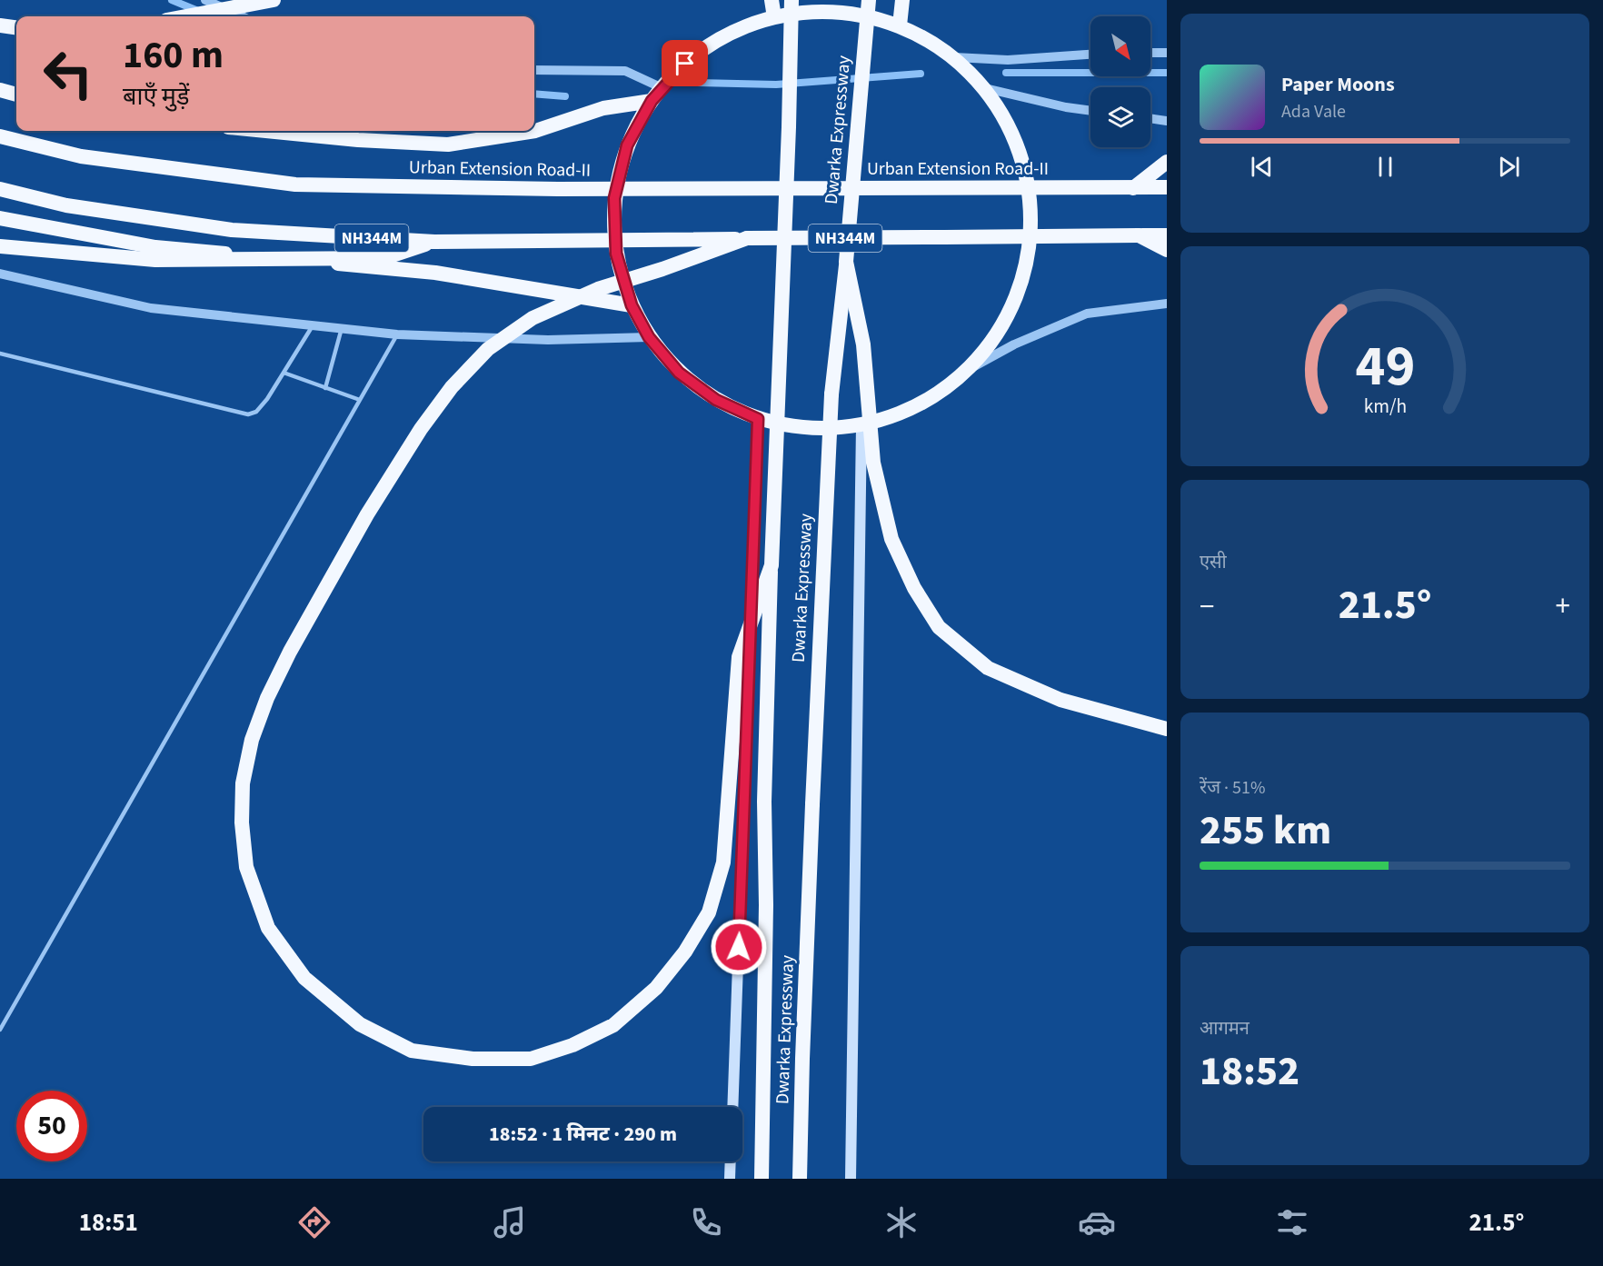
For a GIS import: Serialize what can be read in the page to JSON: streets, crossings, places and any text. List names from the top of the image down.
{
  "streets": {
    "highway": ["Dwarka Expressway", "Urban Extension Road-II", "NH344M"]
  },
  "north": "bottom right",
  "page": {
    "turn": ["160 m", "बाएँ मुड़ें"],
    "song": ["Paper Moons", "Ada Vale"],
    "tile": [
      "एसी",
      ["रेंज · 51%", "255 km"],
      ["आगमन", "18:52"]
    ],
    "heat": ["−", "21.5°", "+"],
    "limit": "50",
    "trip": "18:52 · 1 मिनट · 290 m",
    "tabs": ["18:51", "21.5°"],
    "gauge": ["49", "km/h"]
  }
}
